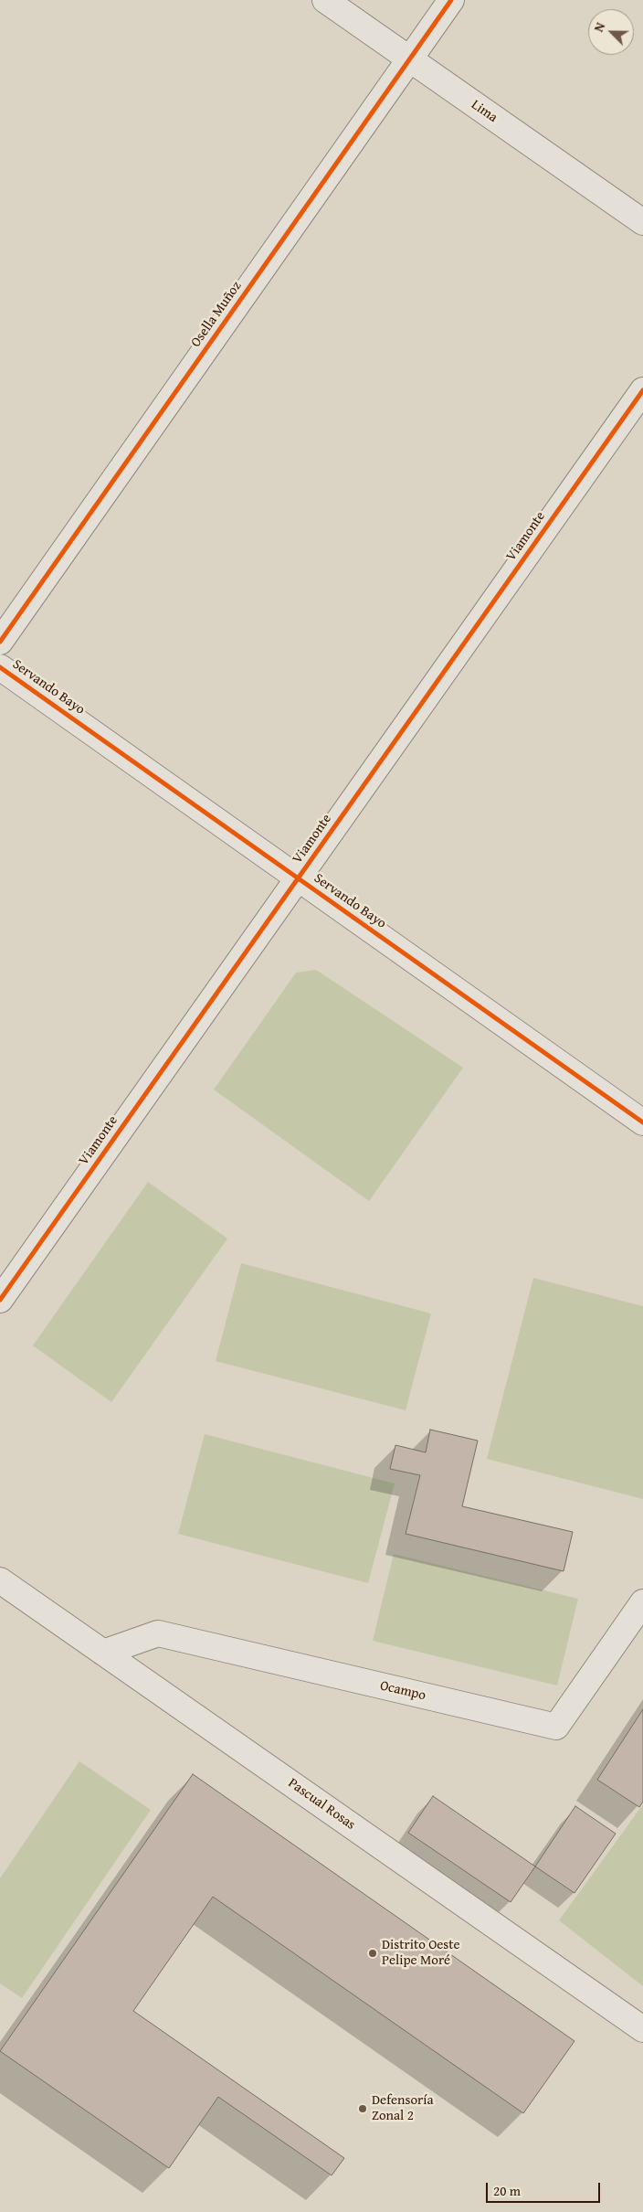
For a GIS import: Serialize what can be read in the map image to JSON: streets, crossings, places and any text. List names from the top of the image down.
{
  "streets": {
    "street": [
      "Lima",
      "Osella Muñoz",
      "Viamonte",
      "Servando Bayo",
      "Ocampo",
      "Pascual Rosas"
    ]
  },
  "crossings": [
    ["Lima", "Osella Muñoz"],
    ["Viamonte", "Servando Bayo"],
    ["Ocampo", "Pascual Rosas"]
  ],
  "places": ["Distrito Oeste Pelipe Moré", "Defensoría Zonal 2"],
  "scale_bar": "20 m",
  "north": "top left"
}
